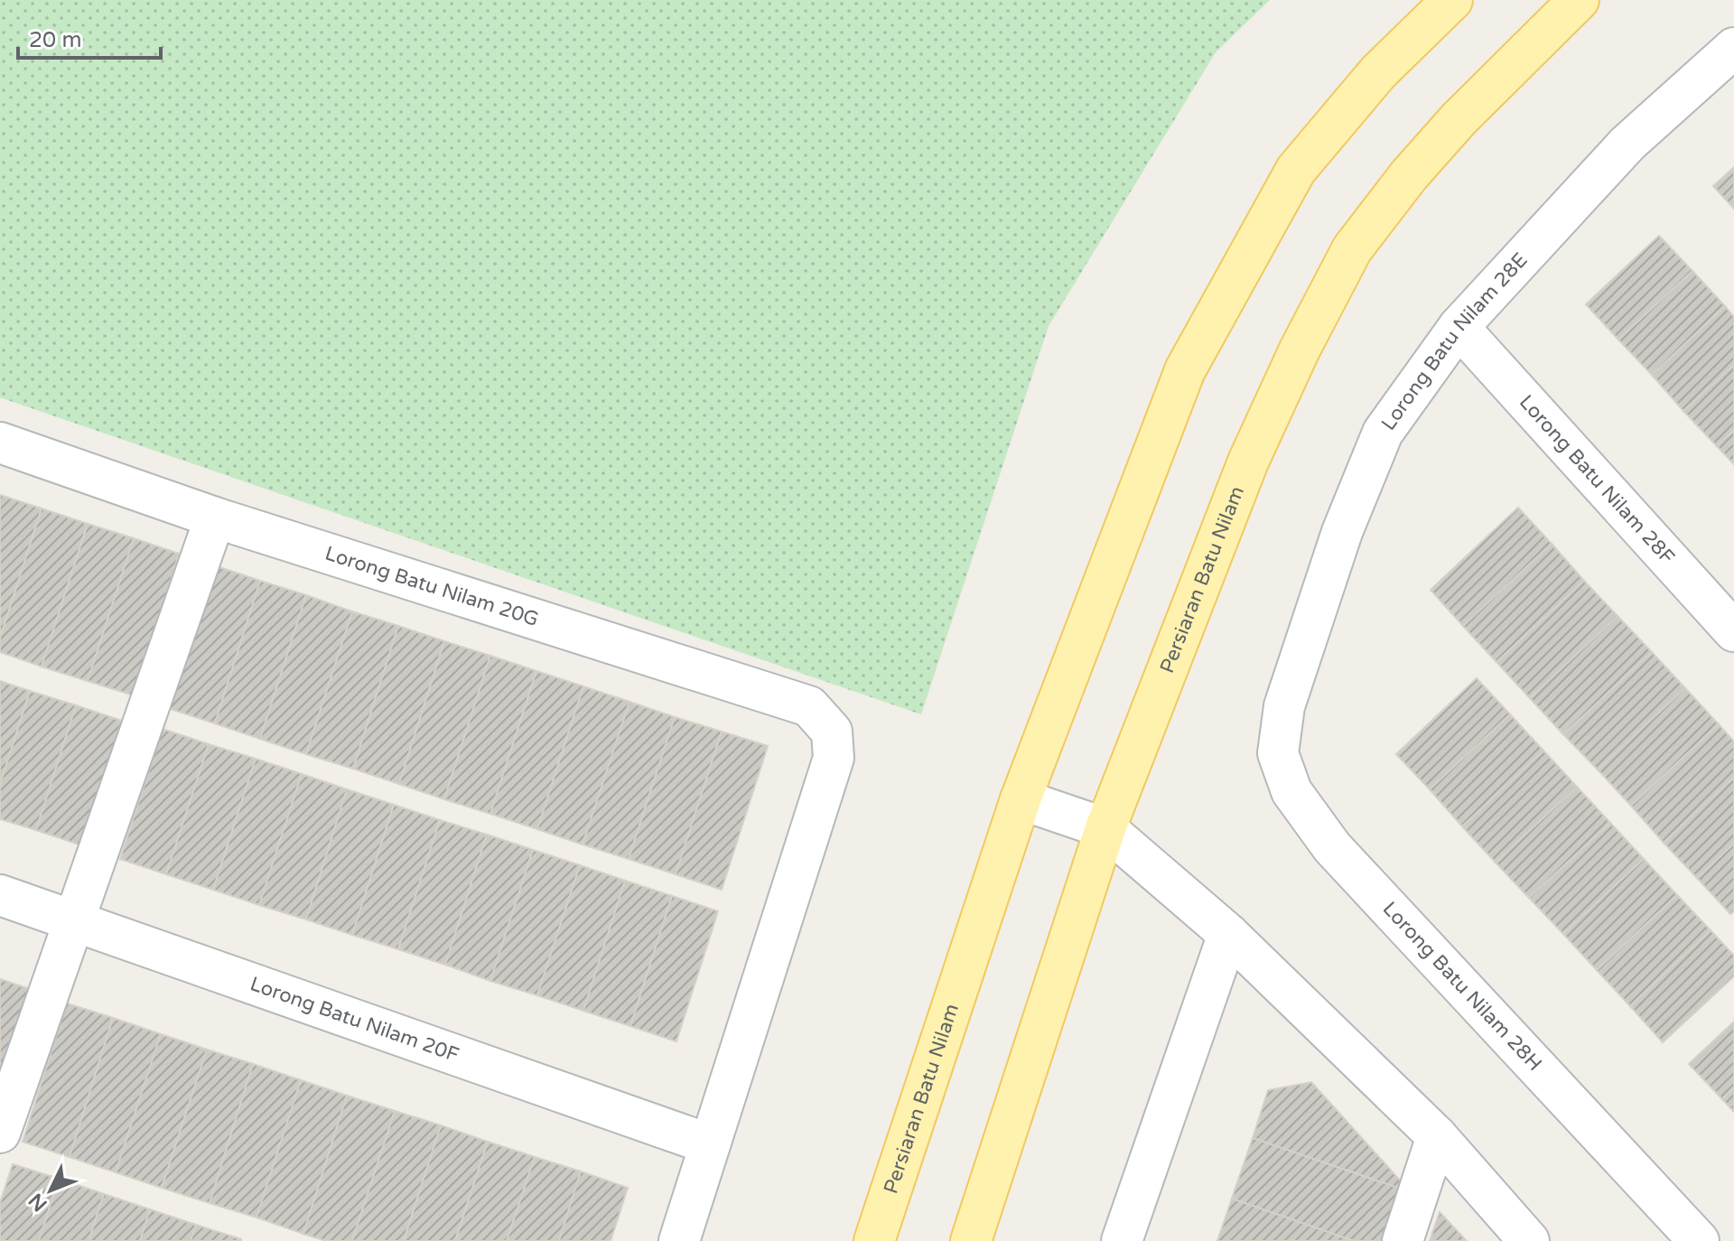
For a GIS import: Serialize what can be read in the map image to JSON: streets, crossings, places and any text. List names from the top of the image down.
{
  "streets": {
    "main road": ["Persiaran Batu Nilam"],
    "street": [
      "Lorong Batu Nilam 28E",
      "Lorong Batu Nilam 28F",
      "Lorong Batu Nilam 20G",
      "Lorong Batu Nilam 28H",
      "Lorong Batu Nilam 20F"
    ]
  },
  "crossings": [
    ["Lorong Batu Nilam 28E", "Lorong Batu Nilam 28F"],
    ["Lorong Batu Nilam 28E", "Lorong Batu Nilam 28H"],
    ["Lorong Batu Nilam 20G", "Lorong Batu Nilam 20F"]
  ],
  "scale_bar": "20 m",
  "north": "bottom left"
}
